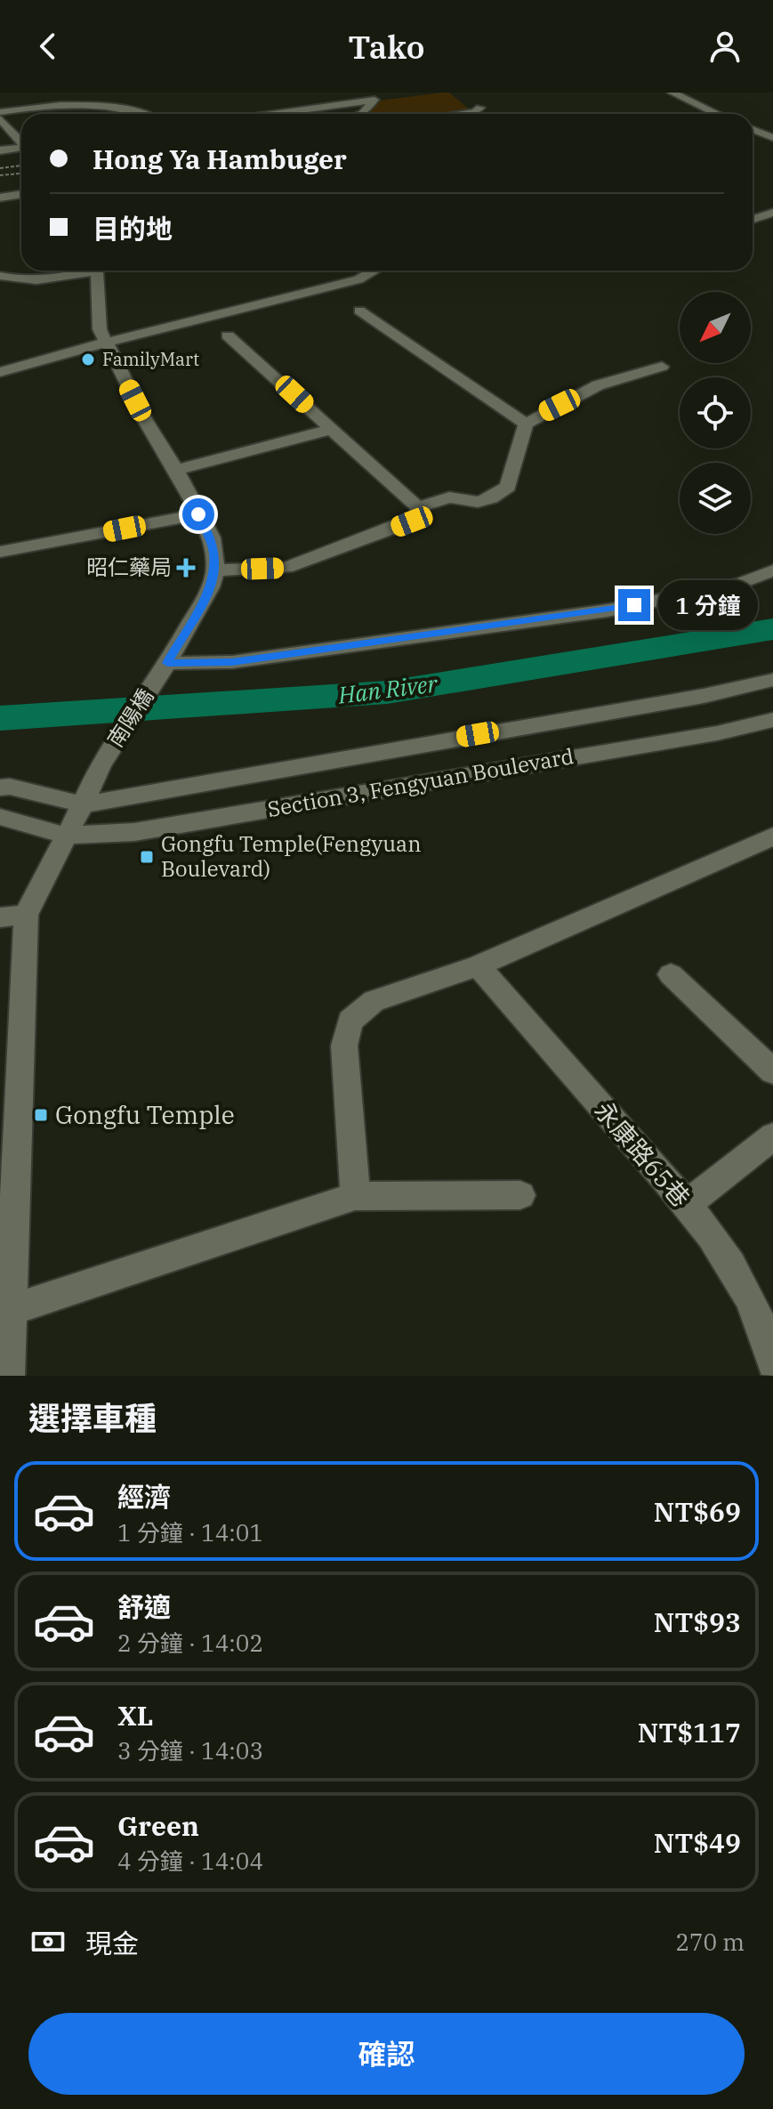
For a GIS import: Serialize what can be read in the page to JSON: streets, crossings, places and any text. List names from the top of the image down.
{
  "streets": {
    "street": ["南陽橋", "Section 3, Fengyuan Boulevard", "永康路65巷"]
  },
  "crossings": [
    ["南陽橋", "Section 3, Fengyuan Boulevard"]
  ],
  "water": ["Han River"],
  "places": {
    "other": ["FamilyMart"],
    "health": ["昭仁藥局"],
    "transit": ["Gongfu Temple(Fengyuan Boulevard)", "Gongfu Temple"]
  },
  "north": "bottom left",
  "page": {
    "header": "Tako",
    "banner": ["Hong Ya Hambuger", "目的地"],
    "bubble": "1 分鐘",
    "heading": "選擇車種",
    "list": [
      {
        "name": "經濟",
        "note": "1 分鐘 · 14:01",
        "value": "NT$69"
      },
      {
        "name": "舒適",
        "note": "2 分鐘 · 14:02",
        "value": "NT$93"
      },
      {
        "name": "XL",
        "note": "3 分鐘 · 14:03",
        "value": "NT$117"
      },
      {
        "name": "Green",
        "note": "4 分鐘 · 14:04",
        "value": "NT$49"
      }
    ],
    "pay": ["現金", "270 m"],
    "buttons": "確認"
  }
}
